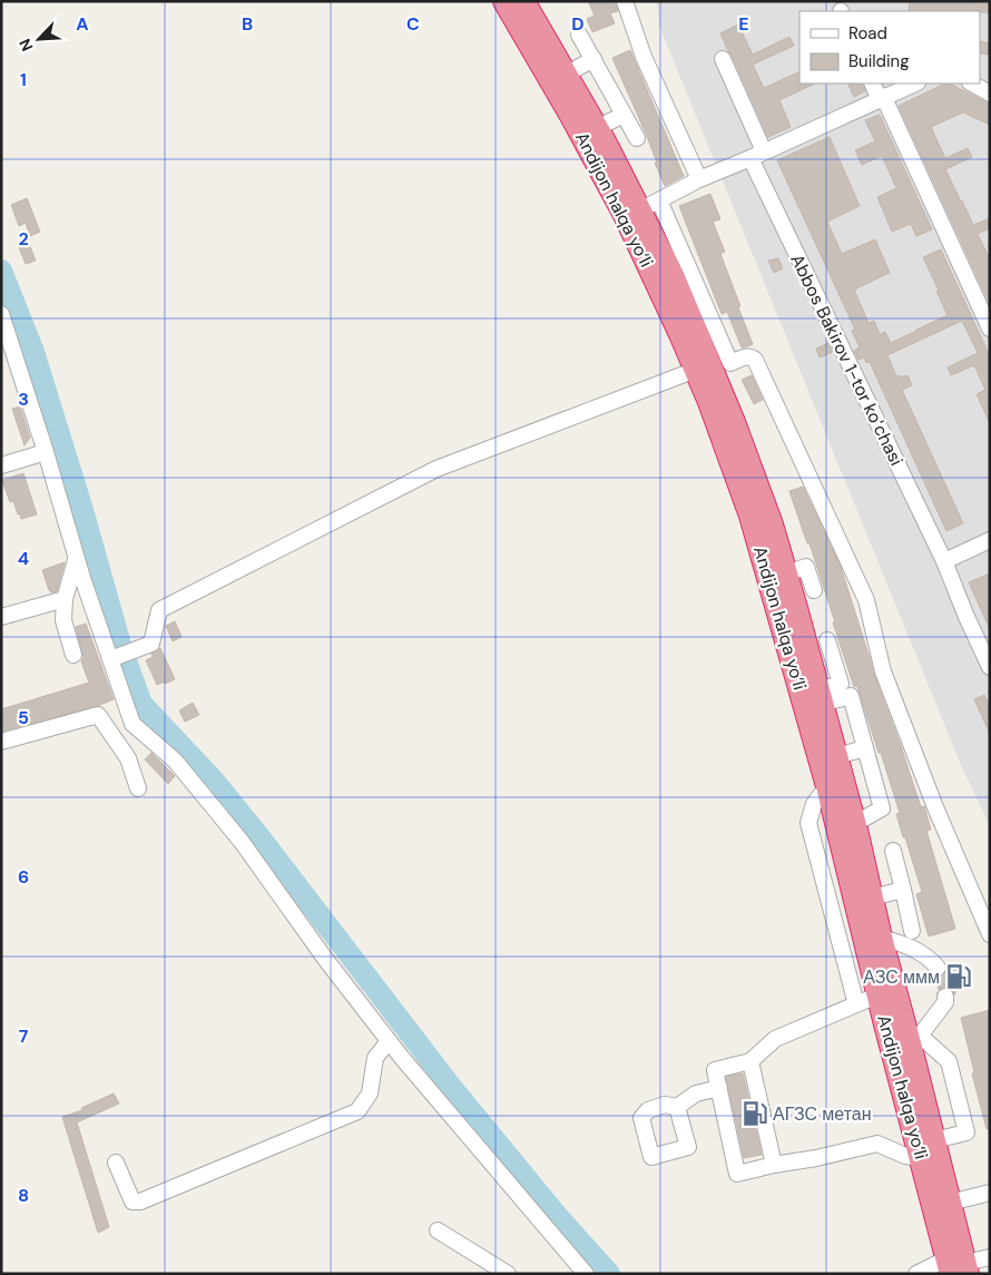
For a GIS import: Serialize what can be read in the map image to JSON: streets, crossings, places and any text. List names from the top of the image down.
{
  "streets": {
    "highway": ["Andijon halqa yo‘li"],
    "street": ["Abbos Bakirov 1-tor koʻchasi"]
  },
  "places": {
    "fuel station": ["АЗС ммм", "АГЗС метан"]
  },
  "legend": ["Road", "Building"],
  "north": "bottom left",
  "grid": {
    "columns": [
      "A",
      "B",
      "C",
      "D",
      "E"
    ],
    "rows": [
      "1",
      "2",
      "3",
      "4",
      "5",
      "6",
      "7",
      "8"
    ]
  }
}
